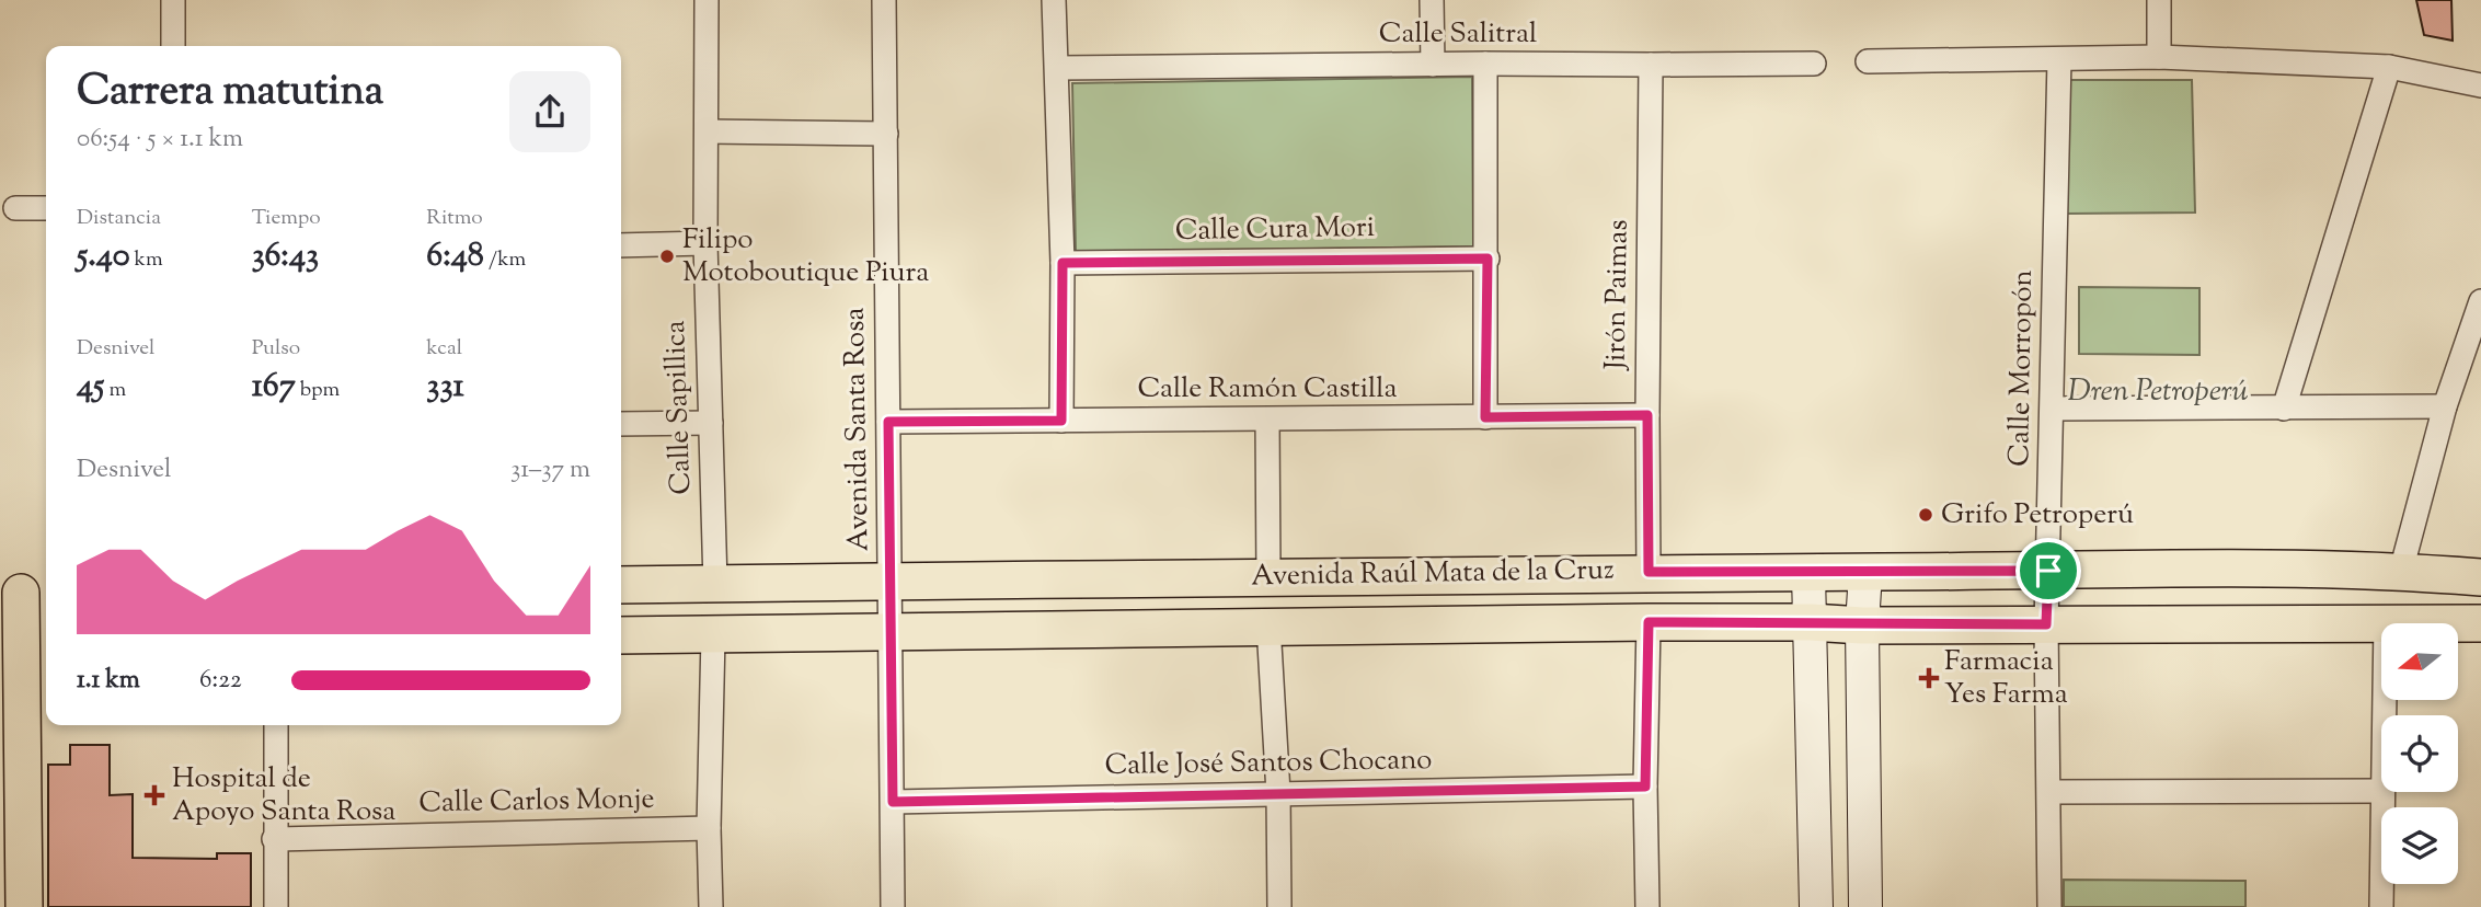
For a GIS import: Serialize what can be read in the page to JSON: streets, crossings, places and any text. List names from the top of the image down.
{
  "streets": {
    "main road": ["Avenida Raúl Mata de la Cruz"],
    "street": [
      "Calle Salitral",
      "Calle Cura Mori",
      "Jirón Paimas",
      "Calle Morropón",
      "Calle Ramón Castilla",
      "Calle Sapillica",
      "Avenida Santa Rosa",
      "Calle José Santos Chocano",
      "Calle Carlos Monje"
    ]
  },
  "crossings": [
    ["Calle Salitral", "Jirón Paimas"],
    ["Jirón Paimas", "Calle Ramón Castilla"],
    ["Jirón Paimas", "Avenida Raúl Mata de la Cruz"],
    ["Calle Morropón", "Avenida Raúl Mata de la Cruz"],
    ["Calle Ramón Castilla", "Avenida Santa Rosa"],
    ["Calle Sapillica", "Avenida Raúl Mata de la Cruz"],
    ["Avenida Santa Rosa", "Avenida Raúl Mata de la Cruz"],
    ["Avenida Santa Rosa", "Calle José Santos Chocano"]
  ],
  "water": ["Dren Petroperú"],
  "places": {
    "other": ["Filipo Motoboutique Piura", "Grifo Petroperú"],
    "health": ["Farmacia Yes Farma", "Hospital de Apoyo Santa Rosa"]
  },
  "north": "left",
  "page": {
    "heading": ["Carrera matutina", "06:54 · 5 × 1.1 km"],
    "stats": [
      ["Distancia", "5.40 km"],
      ["Tiempo", "36:43"],
      ["Ritmo", "6:48 /km"],
      ["Desnivel", "45 m"],
      ["Pulso", "167 bpm"],
      ["kcal", "331"]
    ],
    "chart": ["Desnivel", "31–37 m"],
    "list": [
      {
        "name": "1.1 km",
        "note": "6:22"
      }
    ]
  }
}
